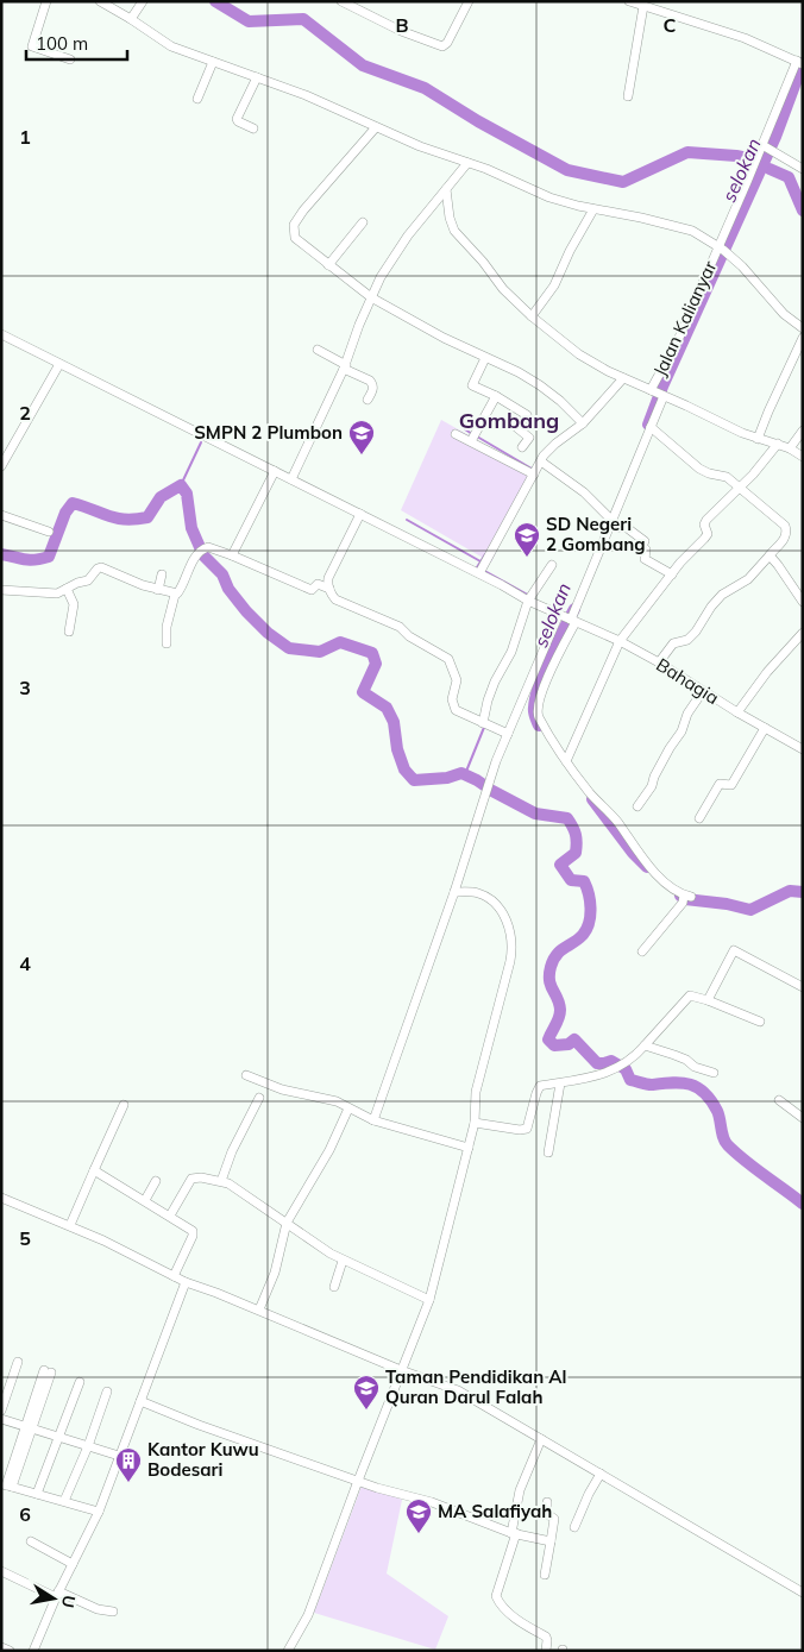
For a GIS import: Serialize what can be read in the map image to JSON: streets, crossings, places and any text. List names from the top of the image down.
{
  "streets": {
    "street": ["Jalan Kalianyar", "Bahagia"]
  },
  "crossings": [
    ["Jalan Kalianyar", "Bahagia"]
  ],
  "districts": ["Gombang"],
  "water": ["selokan"],
  "places": {
    "school or university": [
      "SMPN 2 Plumbon",
      "SD Negeri 2 Gombang",
      "Taman Pendidikan Al Quran Darul Falah",
      "MA Salafiyah"
    ],
    "building": ["Kantor Kuwu Bodesari"]
  },
  "scale_bar": "100 m",
  "north": "right",
  "grid": {
    "columns": ["B", "C"],
    "rows": [
      "1",
      "2",
      "3",
      "4",
      "5",
      "6"
    ]
  }
}
